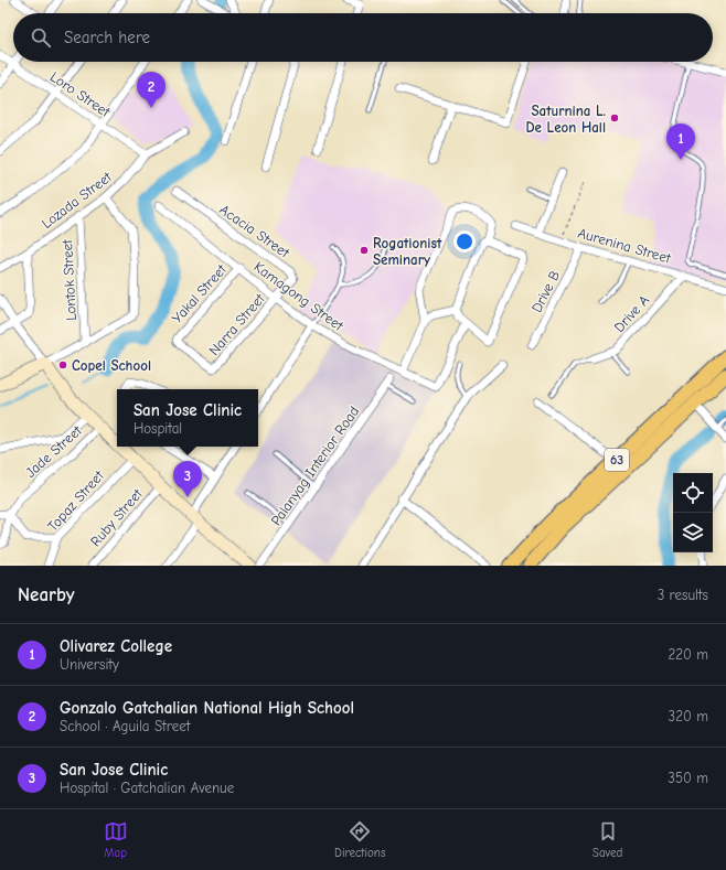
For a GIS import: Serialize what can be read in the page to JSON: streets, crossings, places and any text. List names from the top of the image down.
{
  "streets": {
    "main road": ["63"],
    "street": [
      "Loro Street",
      "Lozada Street",
      "Acacia Street",
      "Aurenina Street",
      "Lontok Street",
      "Drive B",
      "Yakal Street",
      "Kamagong Street",
      "Drive A",
      "Narra Street",
      "Jade Street",
      "Palanyag Interior Road",
      "Topaz Street",
      "Ruby Street"
    ]
  },
  "crossings": [
    ["Loro Street", "Lozada Street"],
    ["Lozada Street", "Lontok Street"],
    ["Acacia Street", "Kamagong Street"],
    ["Acacia Street", "Narra Street"],
    ["Aurenina Street", "Drive B"],
    ["Aurenina Street", "Drive A"],
    ["Yakal Street", "Kamagong Street"],
    ["Yakal Street", "Narra Street"],
    ["Kamagong Street", "Narra Street"]
  ],
  "places": ["Saturnina L. De Leon Hall", "Rogationist Seminary", "Copel School"],
  "page": {
    "search": "Search here",
    "pins": ["2", "1", "3"],
    "popup": ["San Jose Clinic", "Hospital"],
    "heading": ["Nearby", "3 results"],
    "list": [
      {
        "mark": "1",
        "name": "Olivarez College",
        "note": "University",
        "value": "220 m"
      },
      {
        "mark": "2",
        "name": "Gonzalo Gatchalian National High School",
        "note": "School · Aguila Street",
        "value": "320 m"
      },
      {
        "mark": "3",
        "name": "San Jose Clinic",
        "note": "Hospital · Gatchalian Avenue",
        "value": "350 m"
      }
    ],
    "nav": ["Map", "Directions", "Saved"]
  }
}
